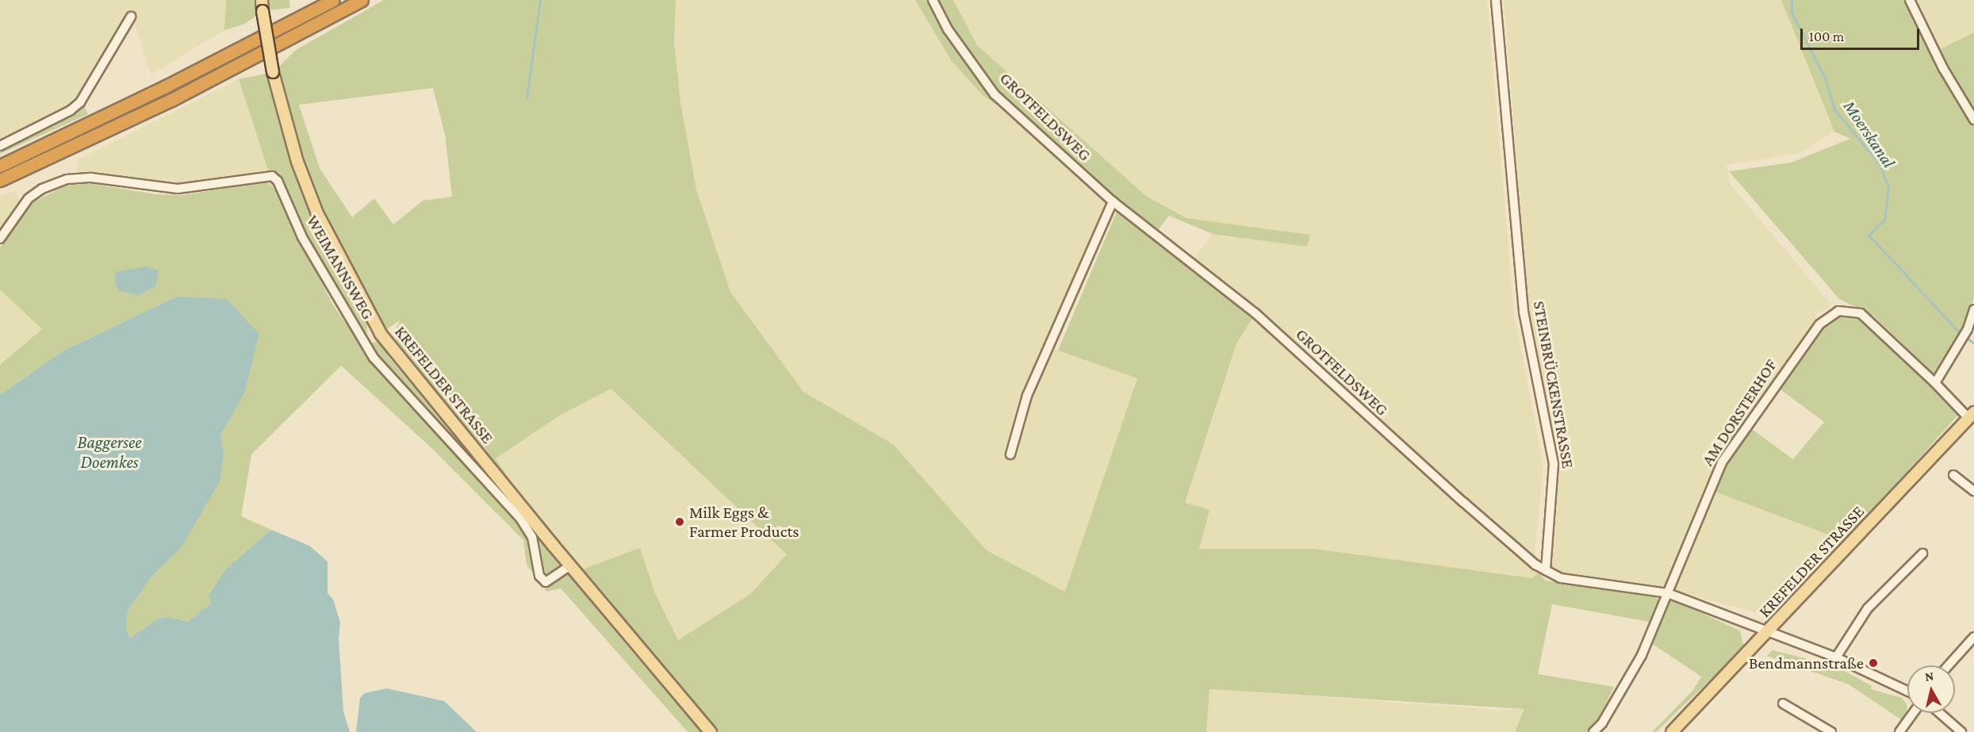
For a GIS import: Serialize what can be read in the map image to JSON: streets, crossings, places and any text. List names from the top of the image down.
{
  "streets": {
    "main road": ["KREFELDER STRASSE"],
    "street": [
      "GROTFELDSWEG",
      "WEIMANNSWEG",
      "STEINBRÜCKENSTRASSE",
      "AM DORSTERHOF"
    ]
  },
  "crossings": [
    ["GROTFELDSWEG", "STEINBRÜCKENSTRASSE"],
    ["WEIMANNSWEG", "KREFELDER STRASSE"],
    ["KREFELDER STRASSE", "AM DORSTERHOF"]
  ],
  "water": ["Moerskanal", "Baggersee Doemkes"],
  "places": ["Milk Eggs & Farmer Products", "Bendmannstraße"],
  "scale_bar": "100 m",
  "north": "top"
}
